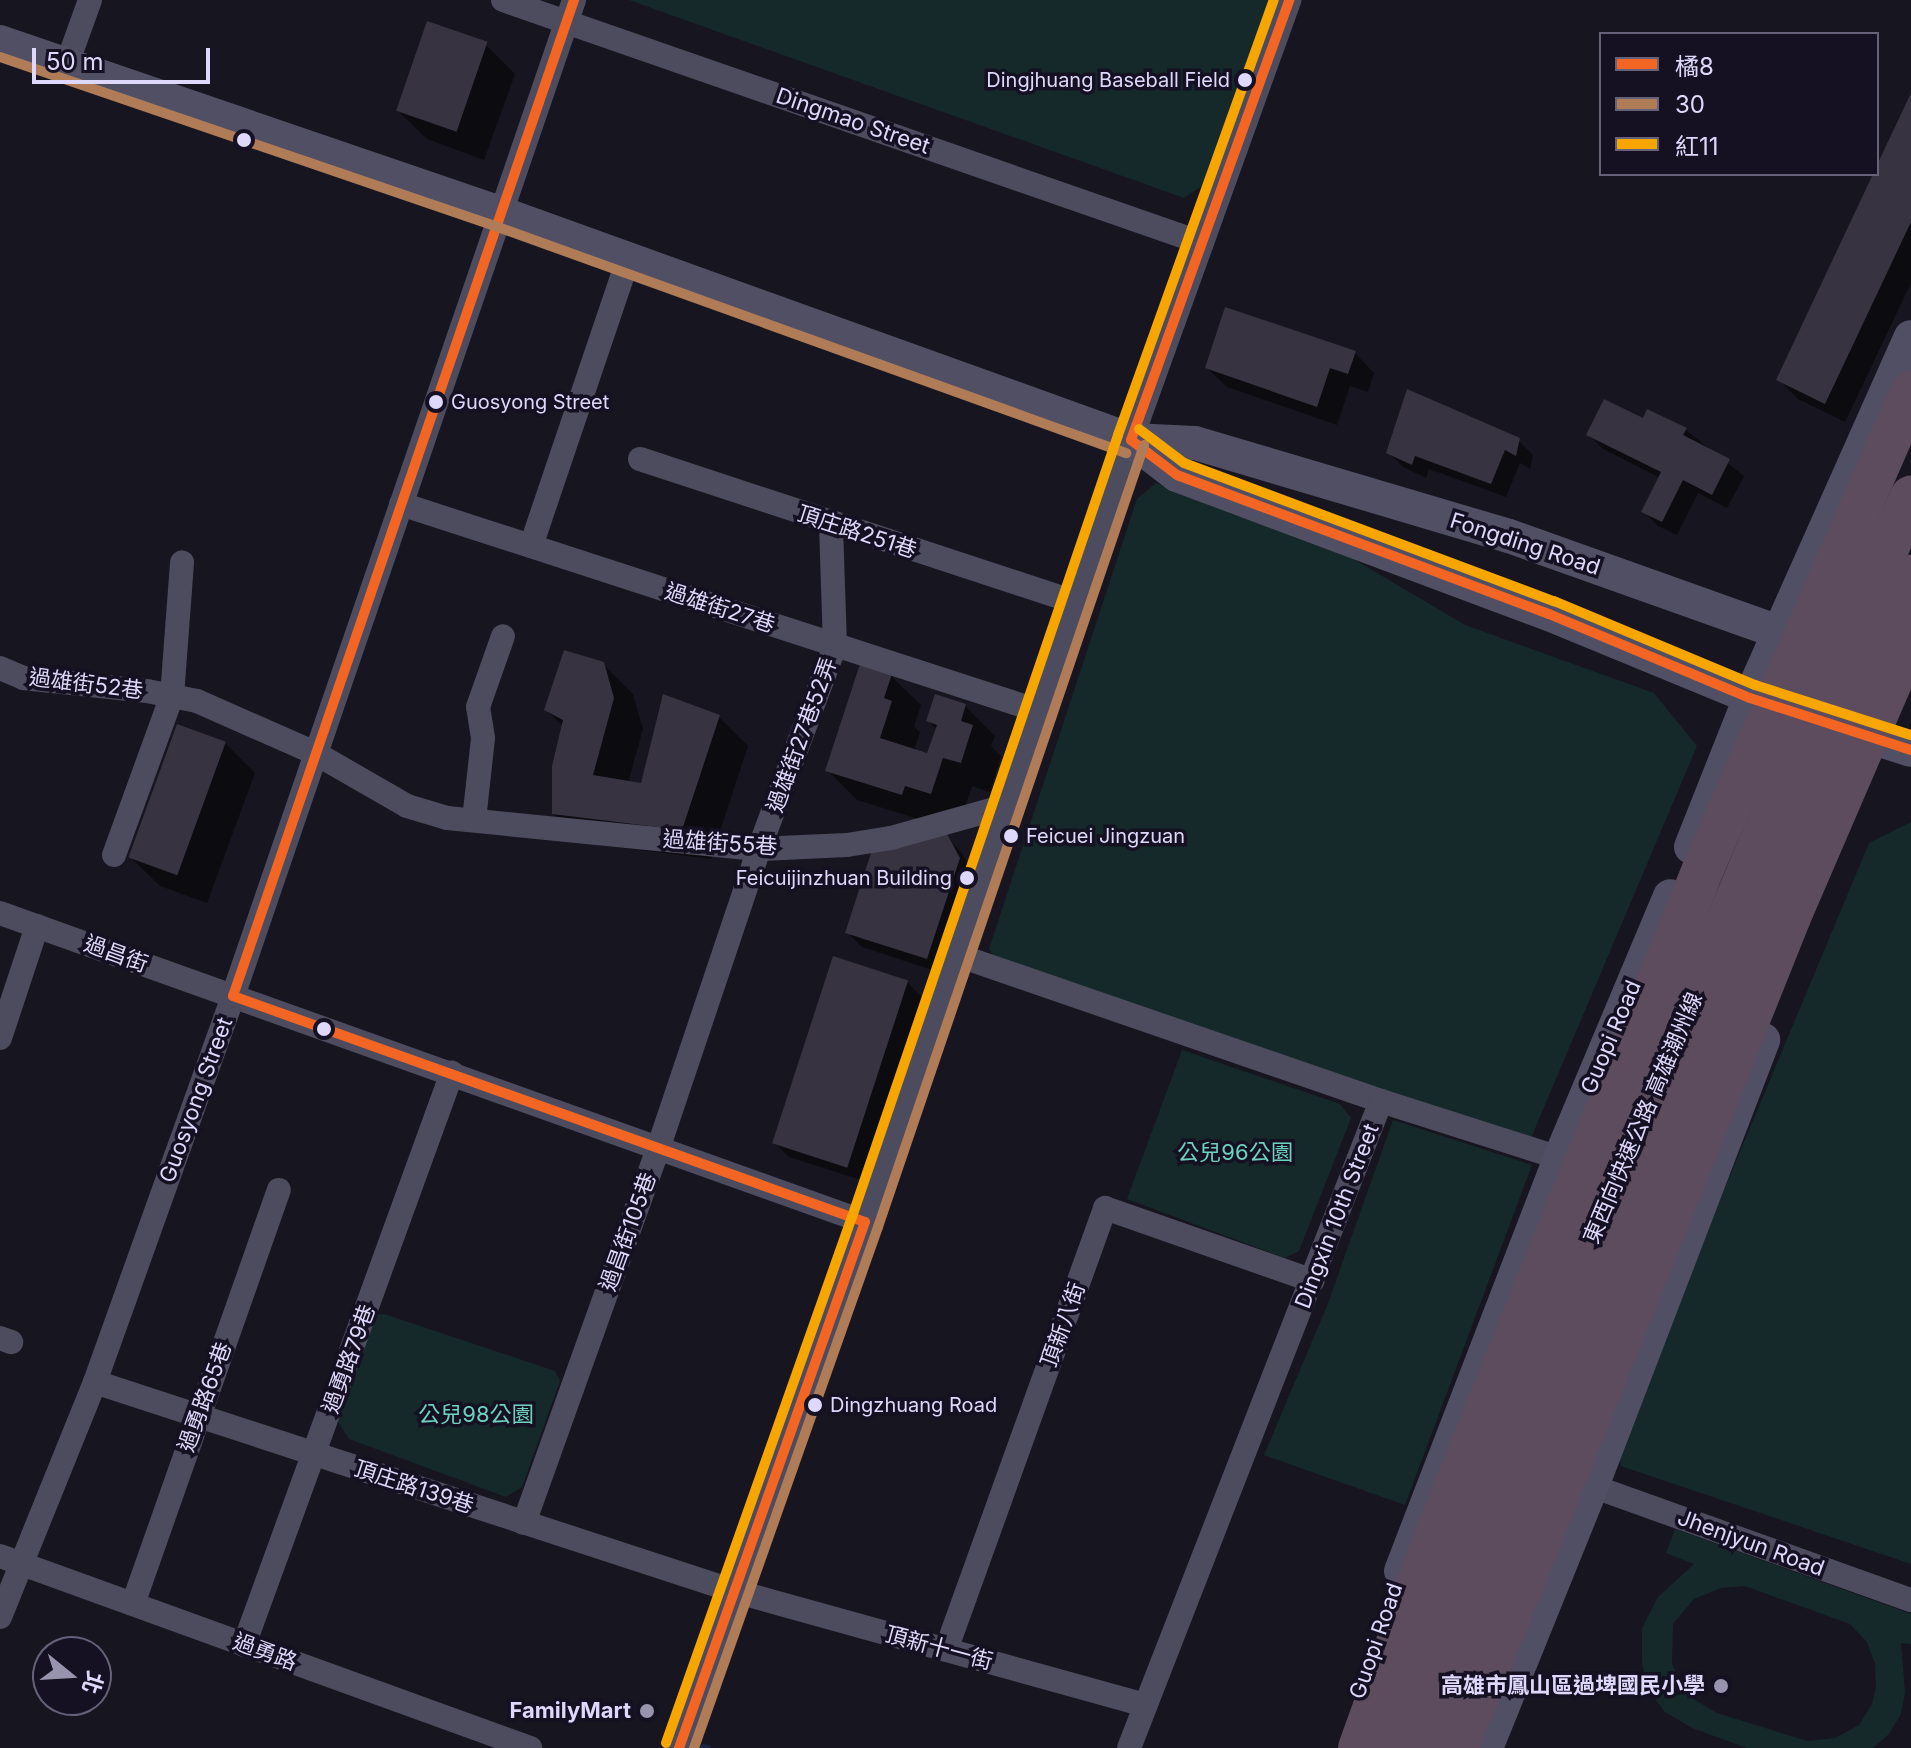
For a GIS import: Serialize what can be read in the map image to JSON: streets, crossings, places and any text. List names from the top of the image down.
{
  "streets": {
    "highway": ["東西向快速公路 高雄潮州線"],
    "main road": ["Fongding Road", "Guopi Road"],
    "street": [
      "Dingmao Street",
      "頂庄路251巷",
      "過雄街27巷",
      "過雄街52巷",
      "過雄街27巷52弄",
      "過雄街55巷",
      "過昌街",
      "Guosyong Street",
      "Dingxin 10th Street",
      "過昌街105巷",
      "頂新八街",
      "過勇路79巷",
      "過勇路65巷",
      "頂庄路139巷",
      "Jhenjyun Road",
      "頂新十一街",
      "過勇路"
    ]
  },
  "crossings": [
    ["Dingmao Street", "Guosyong Street"],
    ["頂庄路251巷", "過雄街27巷52弄"],
    ["Fongding Road", "Guopi Road"],
    ["Fongding Road", "Guosyong Street"],
    ["過雄街27巷", "過雄街27巷52弄"],
    ["過雄街27巷", "Guosyong Street"],
    ["過雄街52巷", "過雄街55巷"],
    ["過雄街52巷", "Guosyong Street"],
    ["過雄街27巷52弄", "過雄街55巷"],
    ["過雄街27巷52弄", "過昌街105巷"],
    ["過雄街55巷", "Guosyong Street"],
    ["過雄街55巷", "過昌街105巷"],
    ["過昌街", "Guosyong Street"],
    ["過昌街", "過昌街105巷"],
    ["過昌街", "過勇路79巷"],
    ["Guosyong Street", "頂庄路139巷"],
    ["Guosyong Street", "過勇路"],
    ["Dingxin 10th Street", "頂新八街"],
    ["Dingxin 10th Street", "頂新十一街"],
    ["過昌街105巷", "頂庄路139巷"],
    ["頂新八街", "頂新十一街"],
    ["過勇路79巷", "頂庄路139巷"],
    ["過勇路79巷", "過勇路"],
    ["過勇路65巷", "頂庄路139巷"],
    ["過勇路65巷", "過勇路"],
    ["頂庄路139巷", "頂新十一街"]
  ],
  "parks": ["公兒96公園", "公兒98公園"],
  "places": [
    "Dingjhuang Baseball Field",
    "Guosyong Street",
    "Feicuei Jingzuan",
    "Feicuijinzhuan Building",
    "Dingzhuang Road",
    "高雄市鳳山區過埤國民小學",
    "FamilyMart"
  ],
  "lines": ["transit line 橘8", "transit line 紅11", "transit line 30"],
  "legend": ["橘8", "30", "紅11"],
  "scale_bar": "50 m",
  "north": "right"
}
